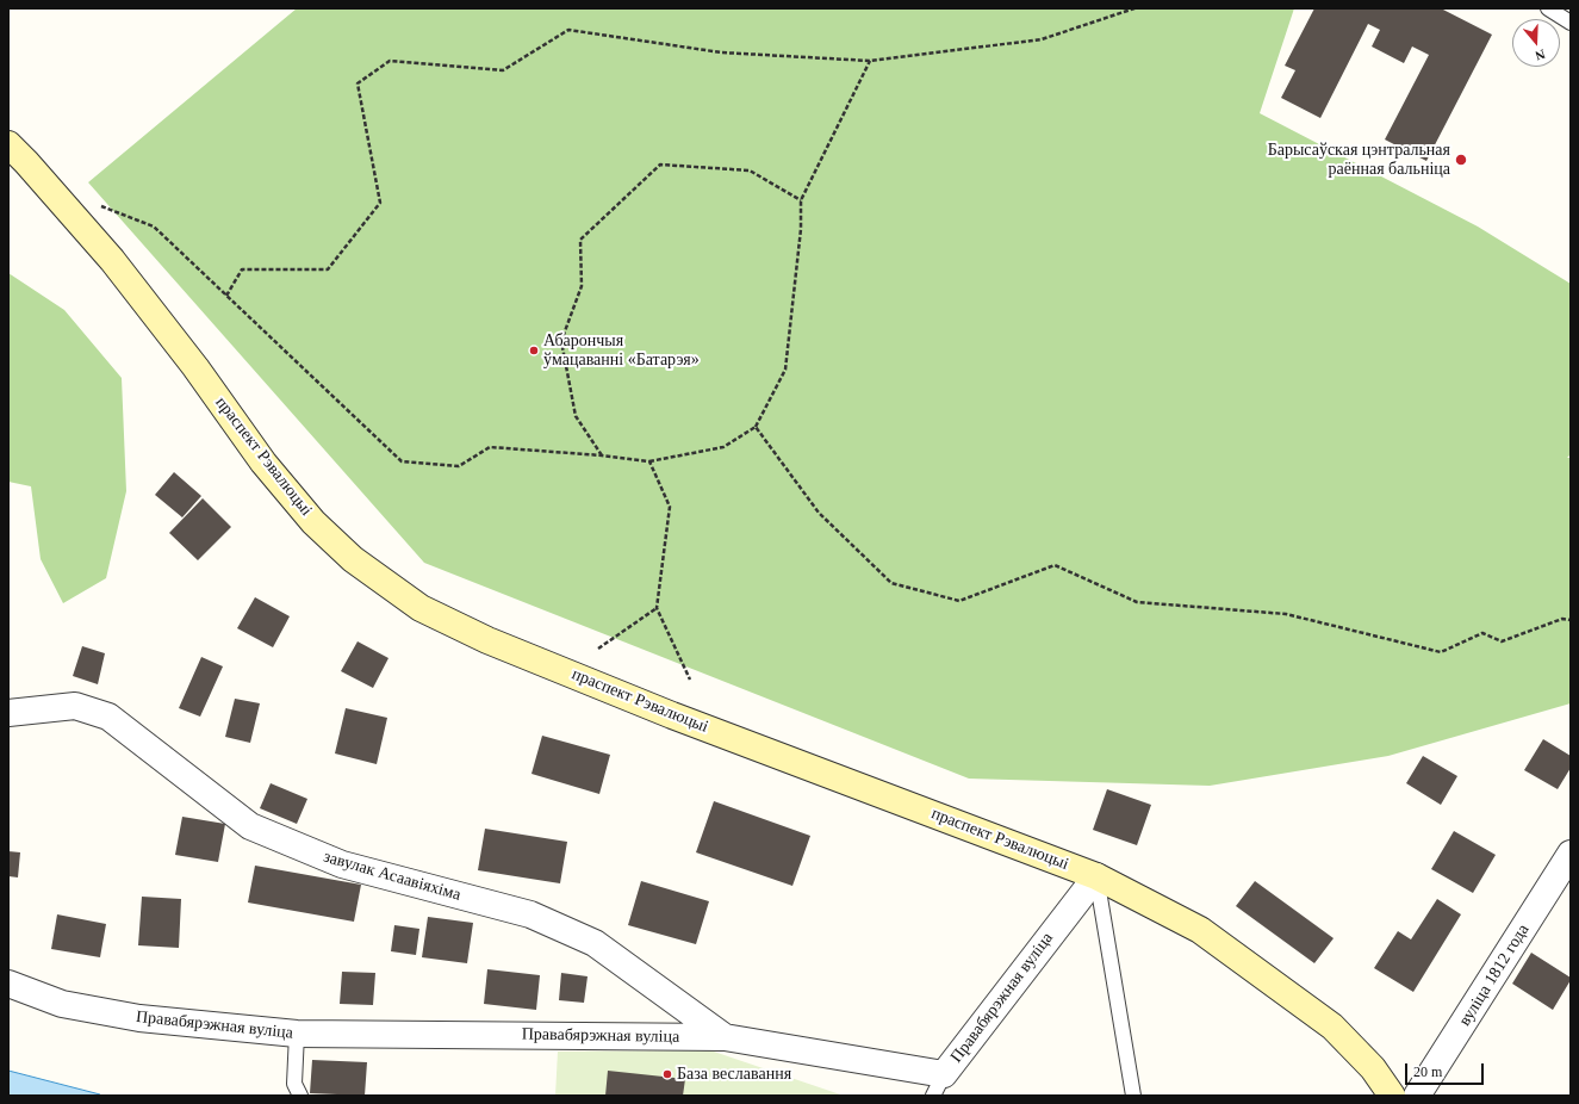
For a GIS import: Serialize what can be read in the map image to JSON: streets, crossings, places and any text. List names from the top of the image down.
{
  "streets": {
    "main road": ["праспект Рэвалюцыі"],
    "street": ["завулак Асаавіяхіма", "вуліца 1812 года", "Правабярэжная вуліца"]
  },
  "crossings": [
    ["праспект Рэвалюцыі", "Правабярэжная вуліца"],
    ["завулак Асаавіяхіма", "Правабярэжная вуліца"]
  ],
  "places": ["Барысаўская цэнтральная раённая бальніца", "Абарончыя ўмацаванні «Батарэя»", "База веславання"],
  "scale_bar": "20 m",
  "north": "bottom"
}
